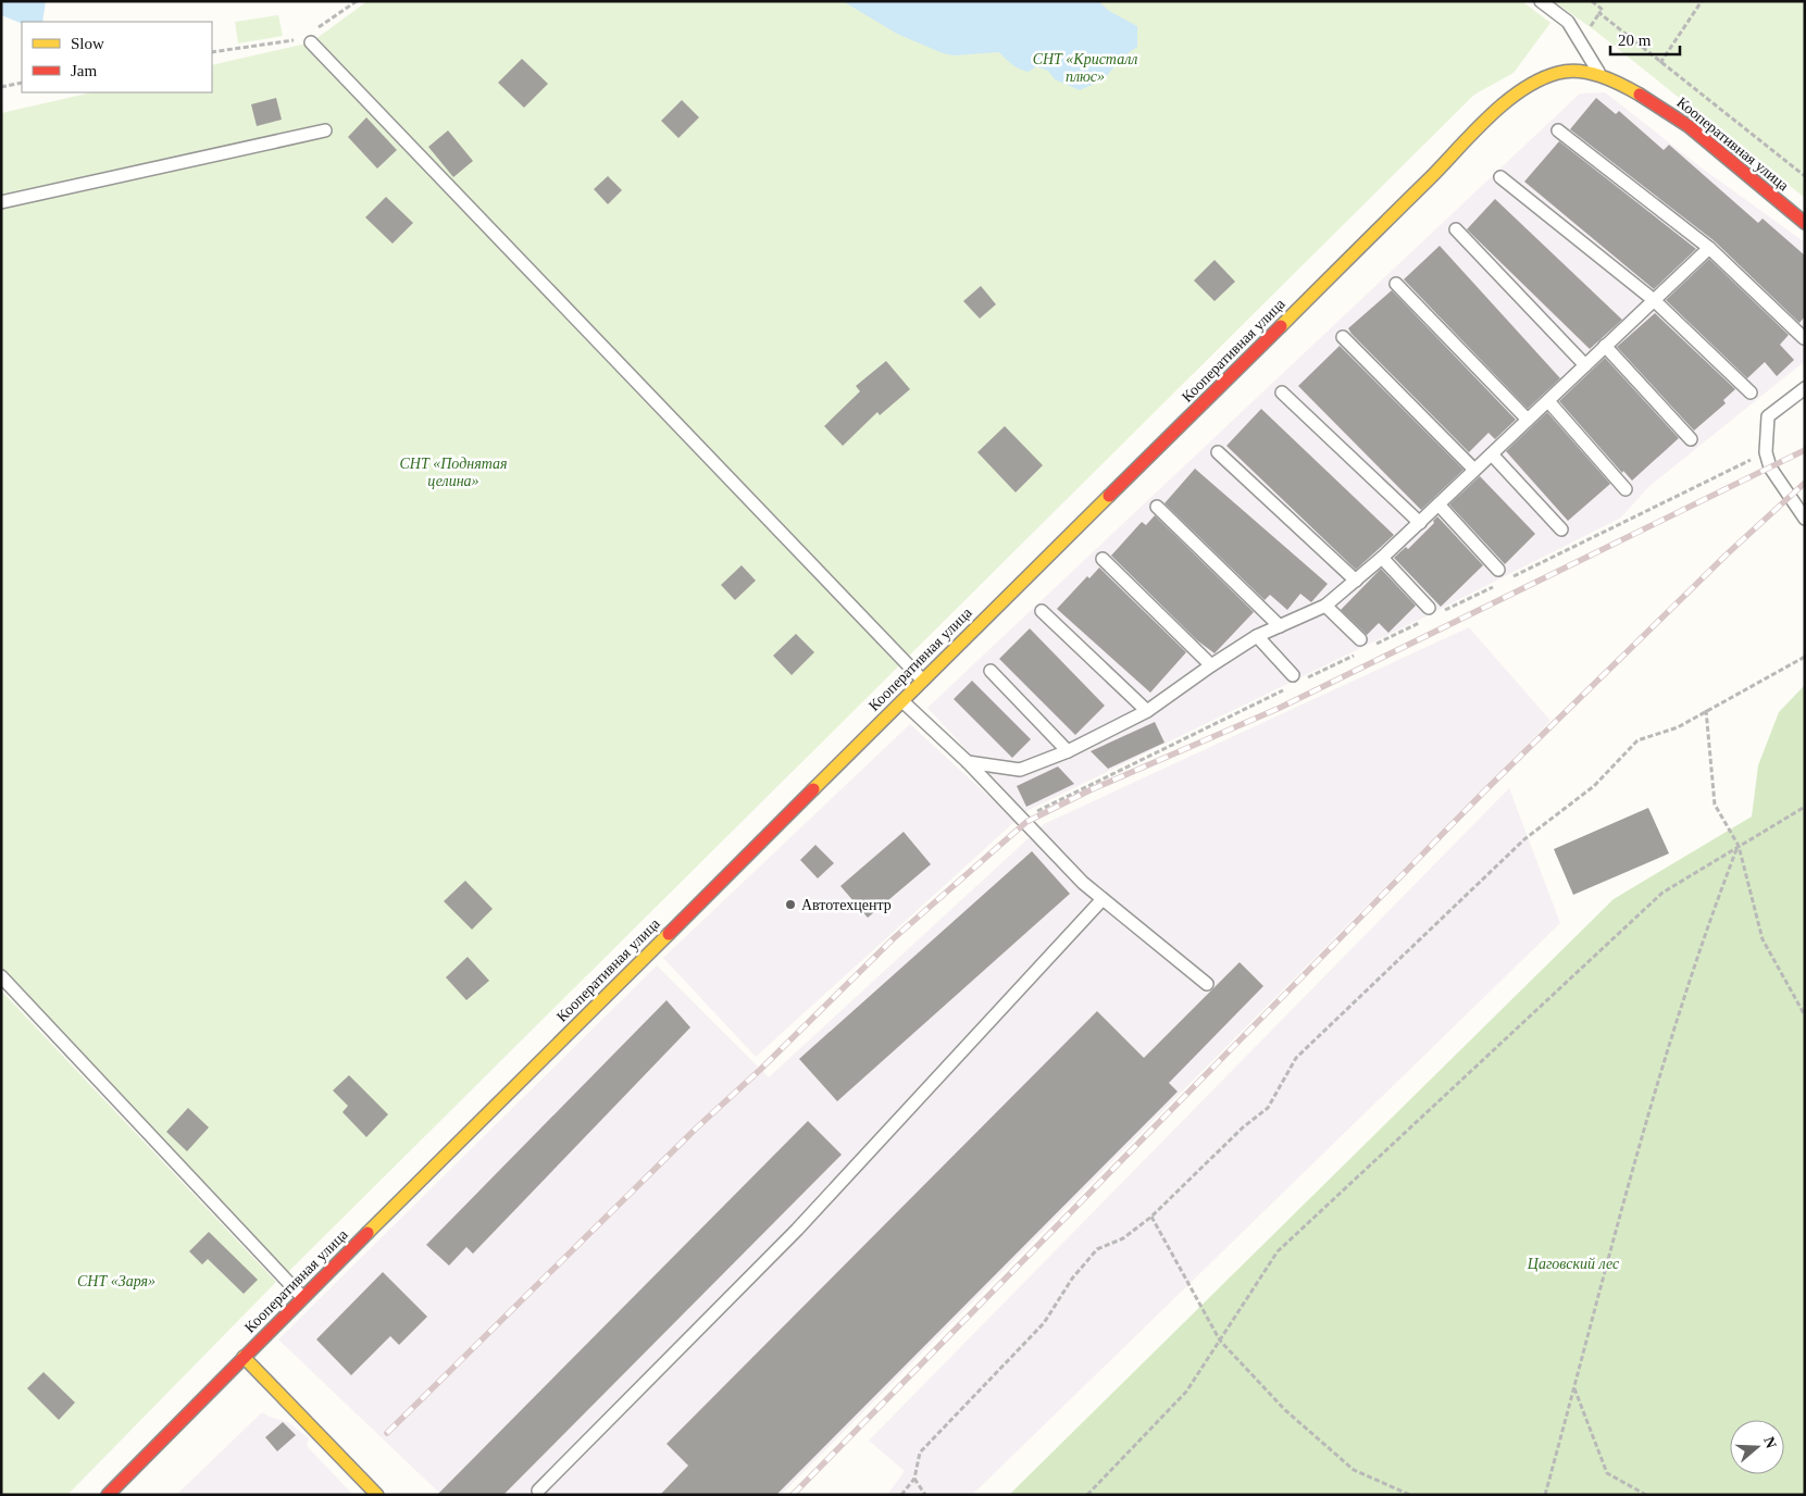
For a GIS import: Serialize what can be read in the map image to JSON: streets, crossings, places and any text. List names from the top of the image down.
{
  "streets": {
    "main road": ["Кооперативная улица"]
  },
  "parks": [
    "СНТ «Кристалл плюс»",
    "СНТ «Поднятая целина»",
    "Цаговский лес",
    "СНТ «Заря»"
  ],
  "places": ["Автотехцентр"],
  "legend": ["Slow", "Jam"],
  "scale_bar": "20 m",
  "north": "right"
}
